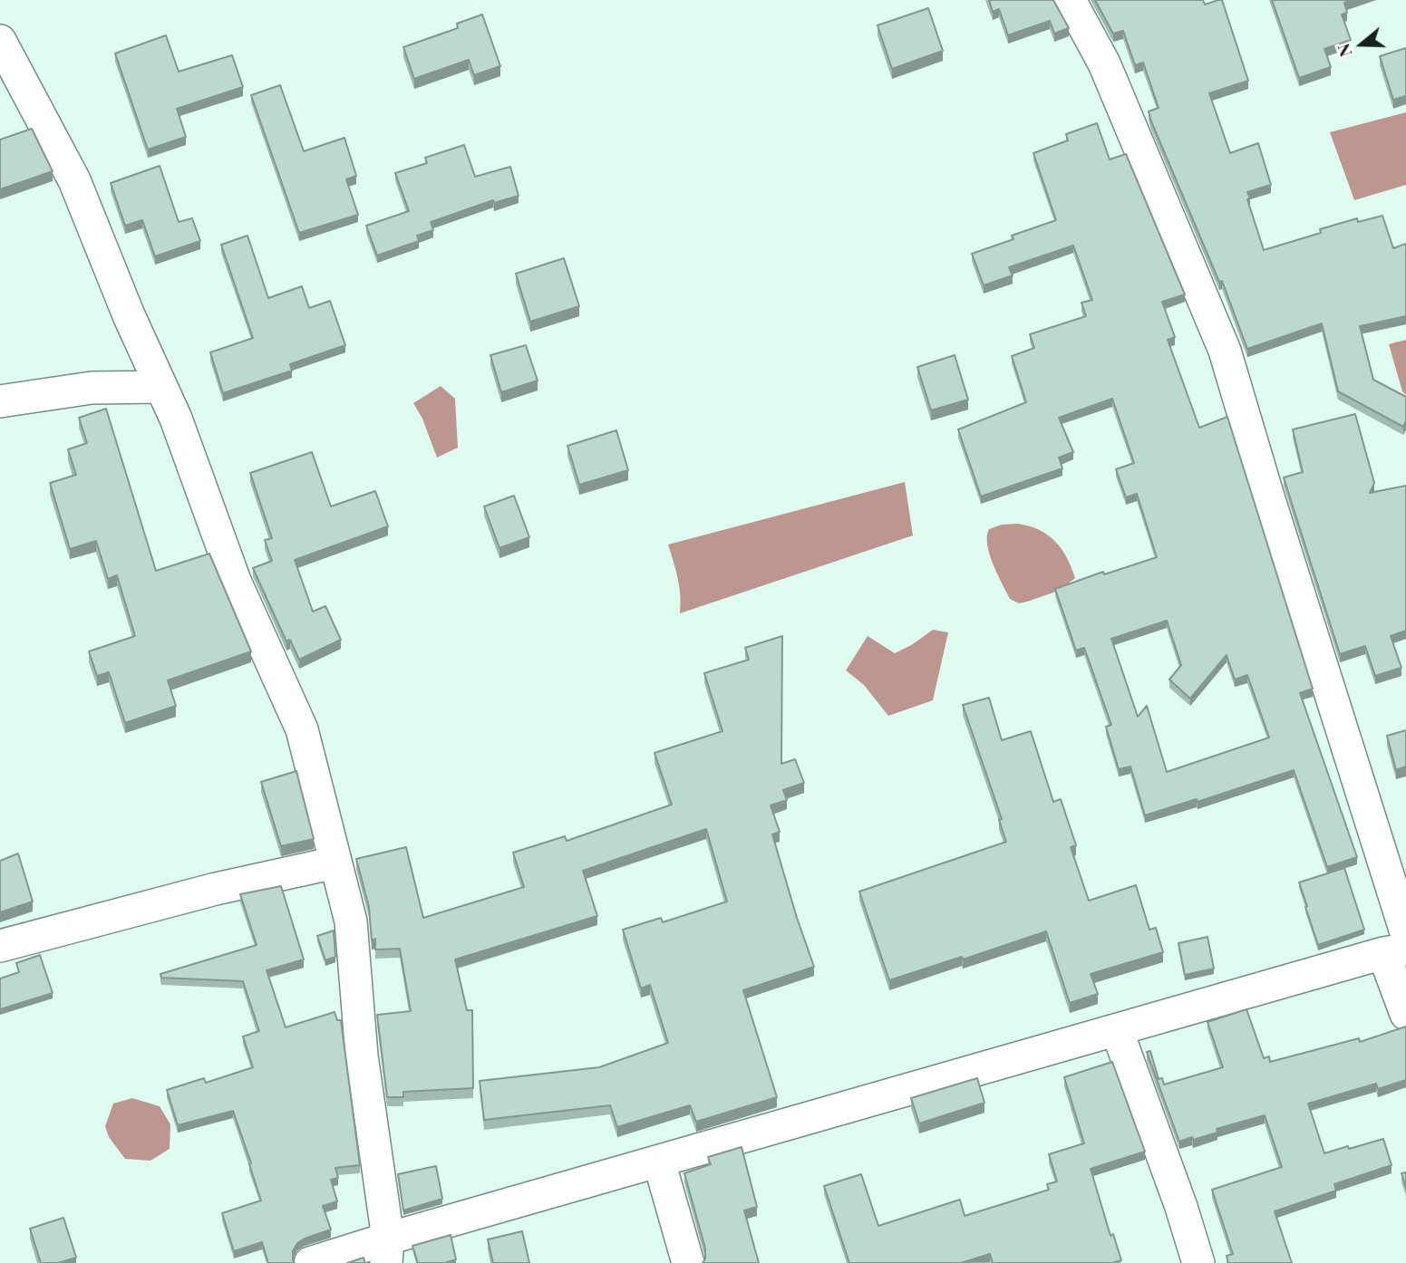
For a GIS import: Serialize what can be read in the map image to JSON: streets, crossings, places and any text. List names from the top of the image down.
{
  "north": "left"
}
